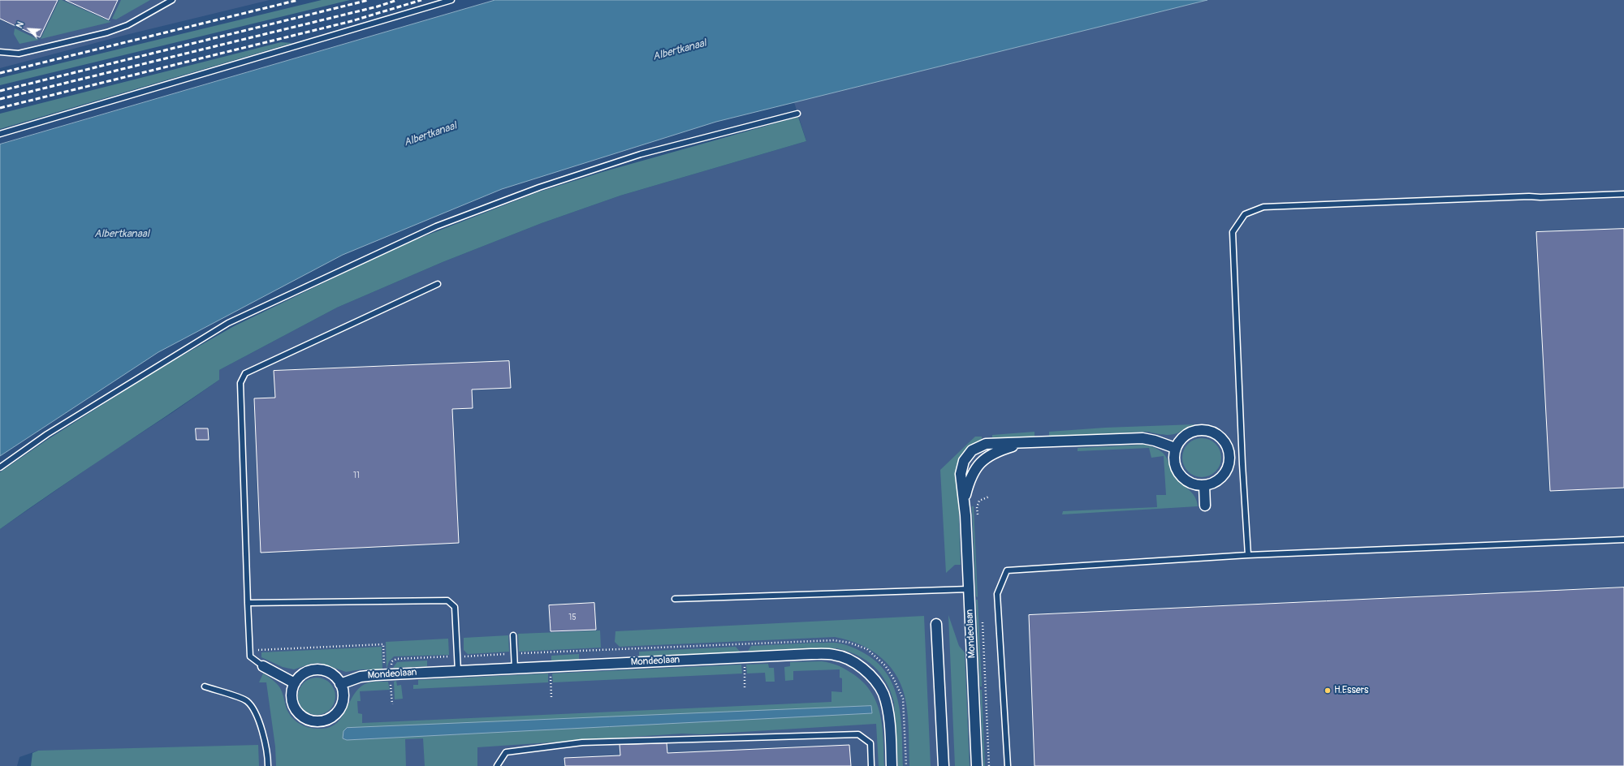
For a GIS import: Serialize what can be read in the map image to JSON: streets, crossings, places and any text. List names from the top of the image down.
{
  "streets": {
    "street": ["Mondeolaan"]
  },
  "water": ["Albertkanaal"],
  "places": ["H.Essers"],
  "house_numbers": ["11", "15"],
  "north": "top left"
}
